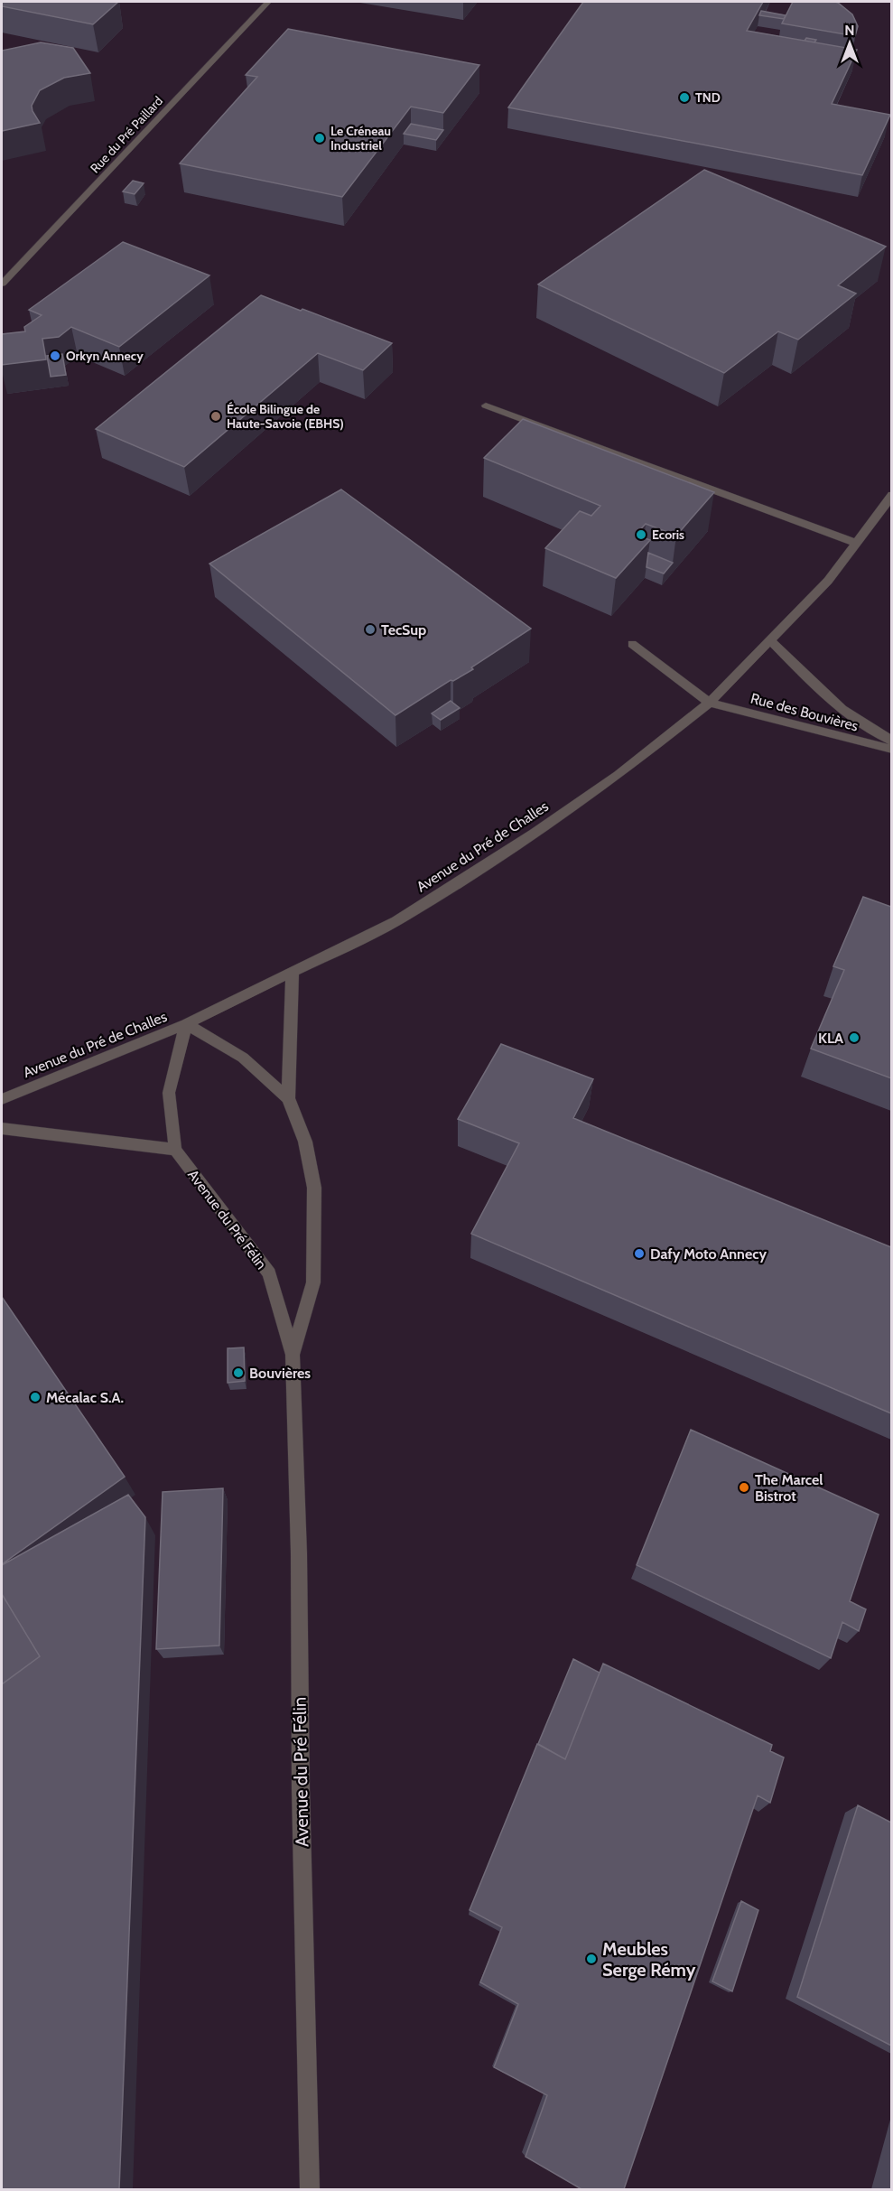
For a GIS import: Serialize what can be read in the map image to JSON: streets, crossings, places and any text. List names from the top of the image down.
{
  "streets": {
    "street": [
      "Rue du Pré Paillard",
      "Rue des Bouvières",
      "Avenue du Pré de Challes",
      "Avenue du Pré Félin"
    ]
  },
  "crossings": [
    ["Rue des Bouvières", "Avenue du Pré de Challes"],
    ["Avenue du Pré de Challes", "Avenue du Pré Félin"]
  ],
  "places": [
    "TND",
    "Le Créneau Industriel",
    "Orkyn Annecy",
    "École Bilingue de Haute-Savoie (EBHS)",
    "Ecoris",
    "TecSup",
    "KLA",
    "Dafy Moto Annecy",
    "Bouvières",
    "Mécalac S.A.",
    "The Marcel Bistrot",
    "Meubles Serge Rémy"
  ],
  "north": "top"
}
